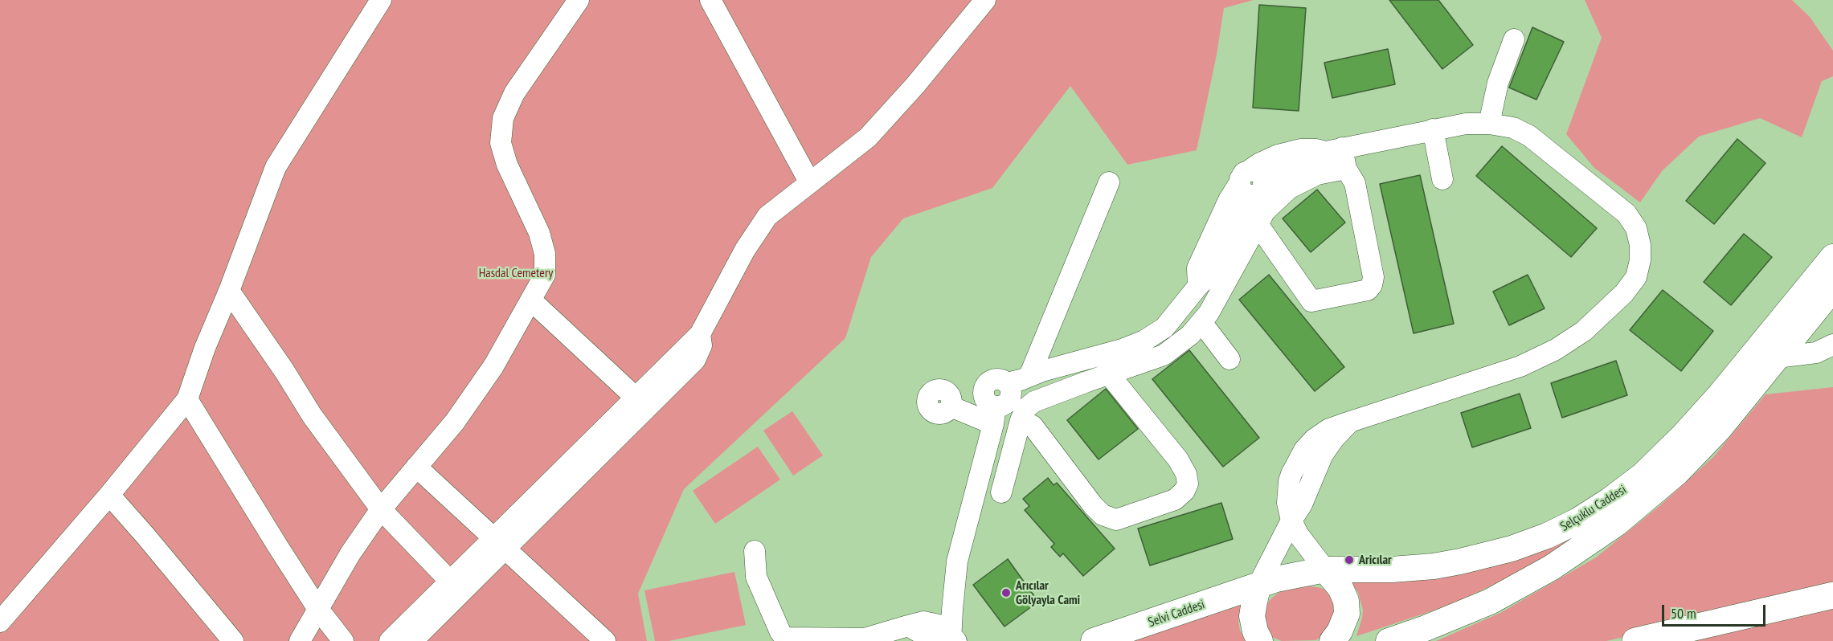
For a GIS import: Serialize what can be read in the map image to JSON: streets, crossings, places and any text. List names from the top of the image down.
{
  "streets": {
    "main road": ["Selçuklu Caddesi", "Selvi Caddesi"]
  },
  "crossings": [
    ["Selçuklu Caddesi", "Selvi Caddesi"]
  ],
  "parks": ["Hasdal Cemetery"],
  "places": ["Aricılar", "Arıcılar Gölyayla Cami"],
  "scale_bar": "50 m"
}
